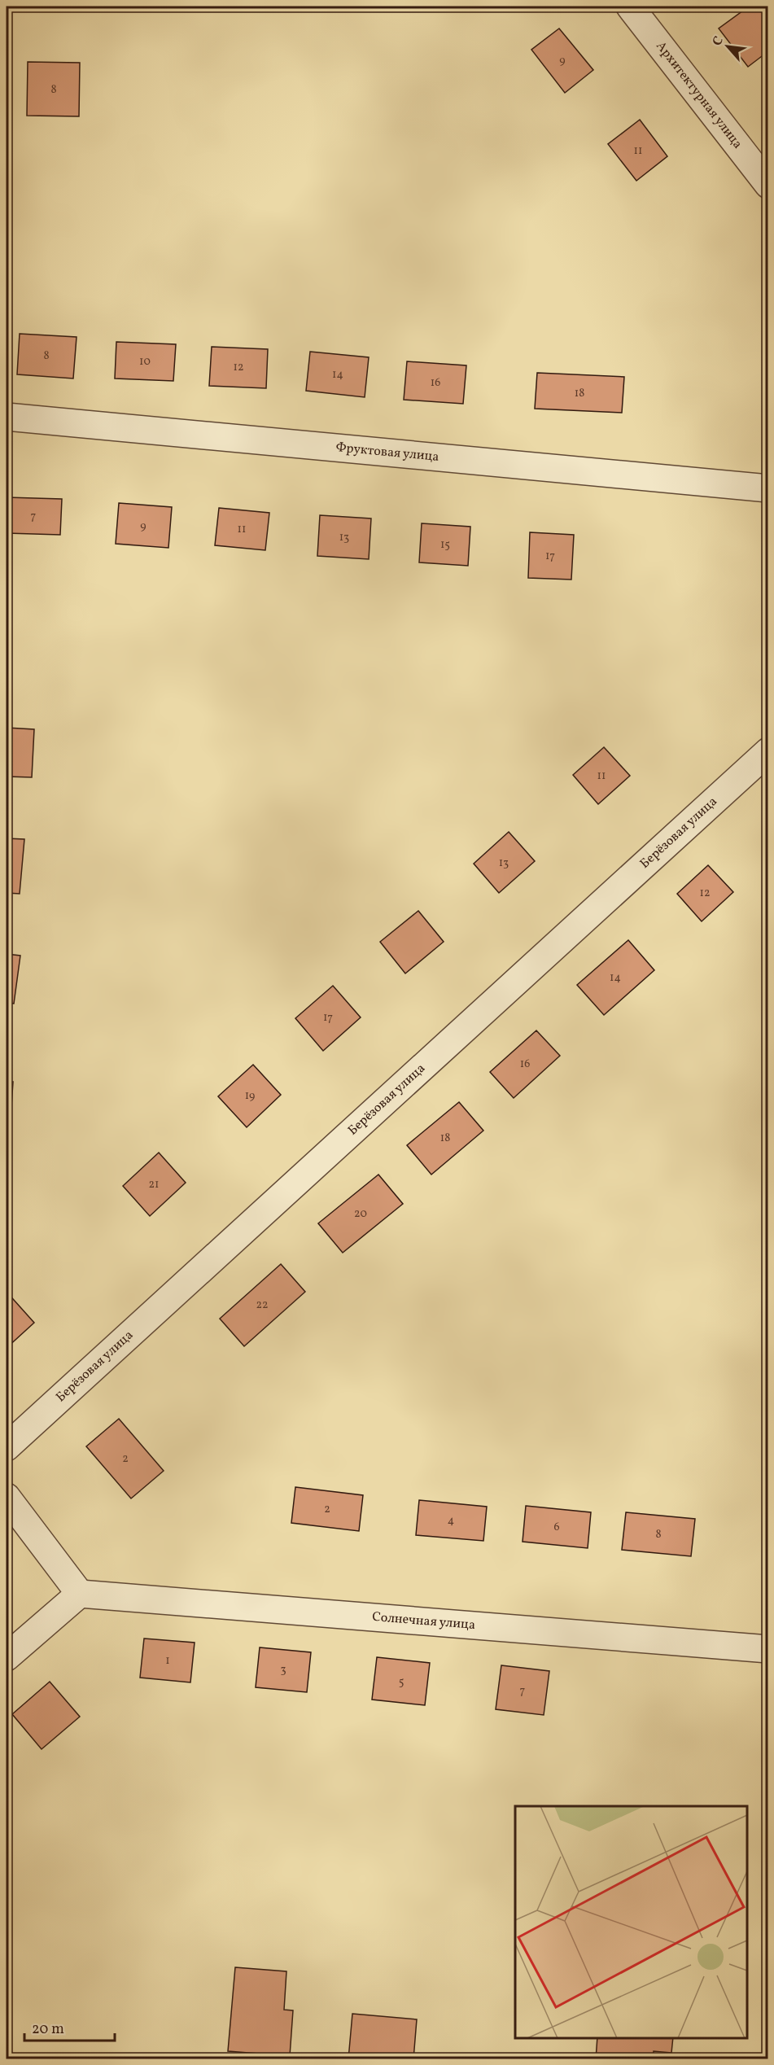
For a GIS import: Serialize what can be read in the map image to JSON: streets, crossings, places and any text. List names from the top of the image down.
{
  "streets": {
    "street": [
      "Архитектурная улица",
      "Фруктовая улица",
      "Берёзовая улица",
      "Солнечная улица"
    ]
  },
  "house_numbers": [
    "9",
    "8",
    "11",
    "8",
    "10",
    "12",
    "14",
    "16",
    "18",
    "7",
    "9",
    "11",
    "13",
    "15",
    "17",
    "11",
    "13",
    "12",
    "14",
    "17",
    "16",
    "19",
    "18",
    "21",
    "20",
    "22",
    "2",
    "2",
    "4",
    "6",
    "8",
    "1",
    "3",
    "5",
    "7"
  ],
  "scale_bar": "20 m",
  "north": "top left"
}
